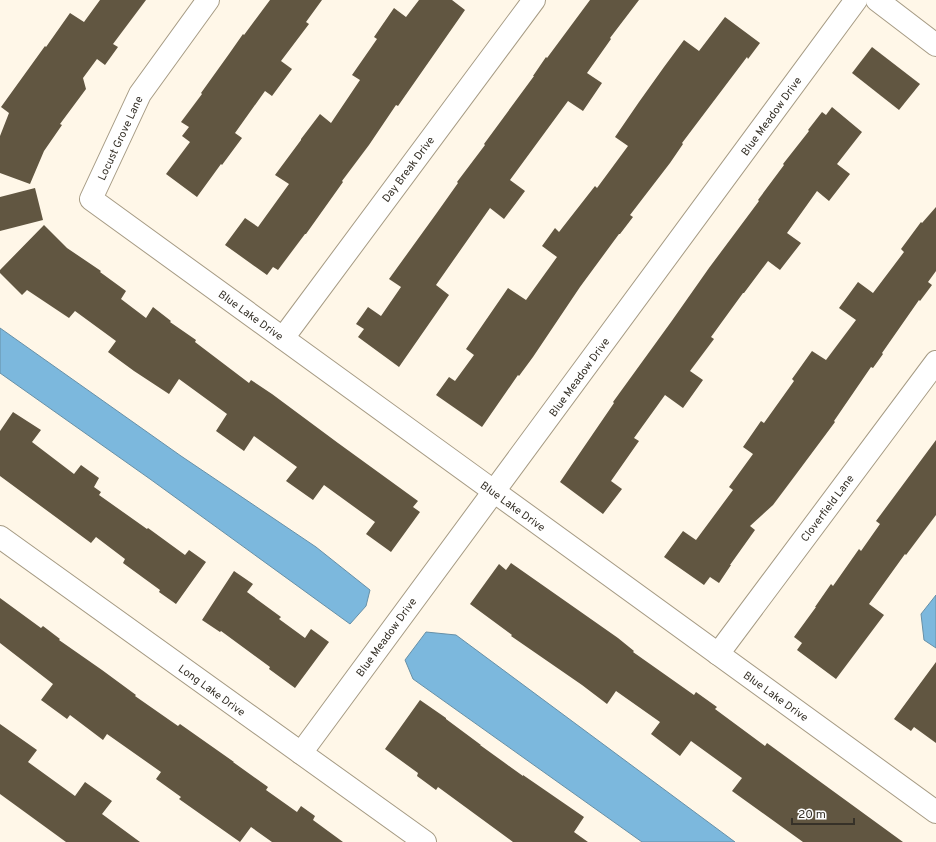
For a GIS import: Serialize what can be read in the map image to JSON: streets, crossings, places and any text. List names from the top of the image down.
{
  "streets": {
    "street": [
      "Blue Meadow Drive",
      "Locust Grove Lane",
      "Day Break Drive",
      "Blue Lake Drive",
      "Cloverfield Lane",
      "Long Lake Drive"
    ]
  },
  "crossings": [
    ["Blue Meadow Drive", "Blue Lake Drive"],
    ["Blue Meadow Drive", "Long Lake Drive"],
    ["Locust Grove Lane", "Blue Lake Drive"],
    ["Day Break Drive", "Blue Lake Drive"],
    ["Blue Lake Drive", "Cloverfield Lane"]
  ],
  "scale_bar": "20 m"
}
